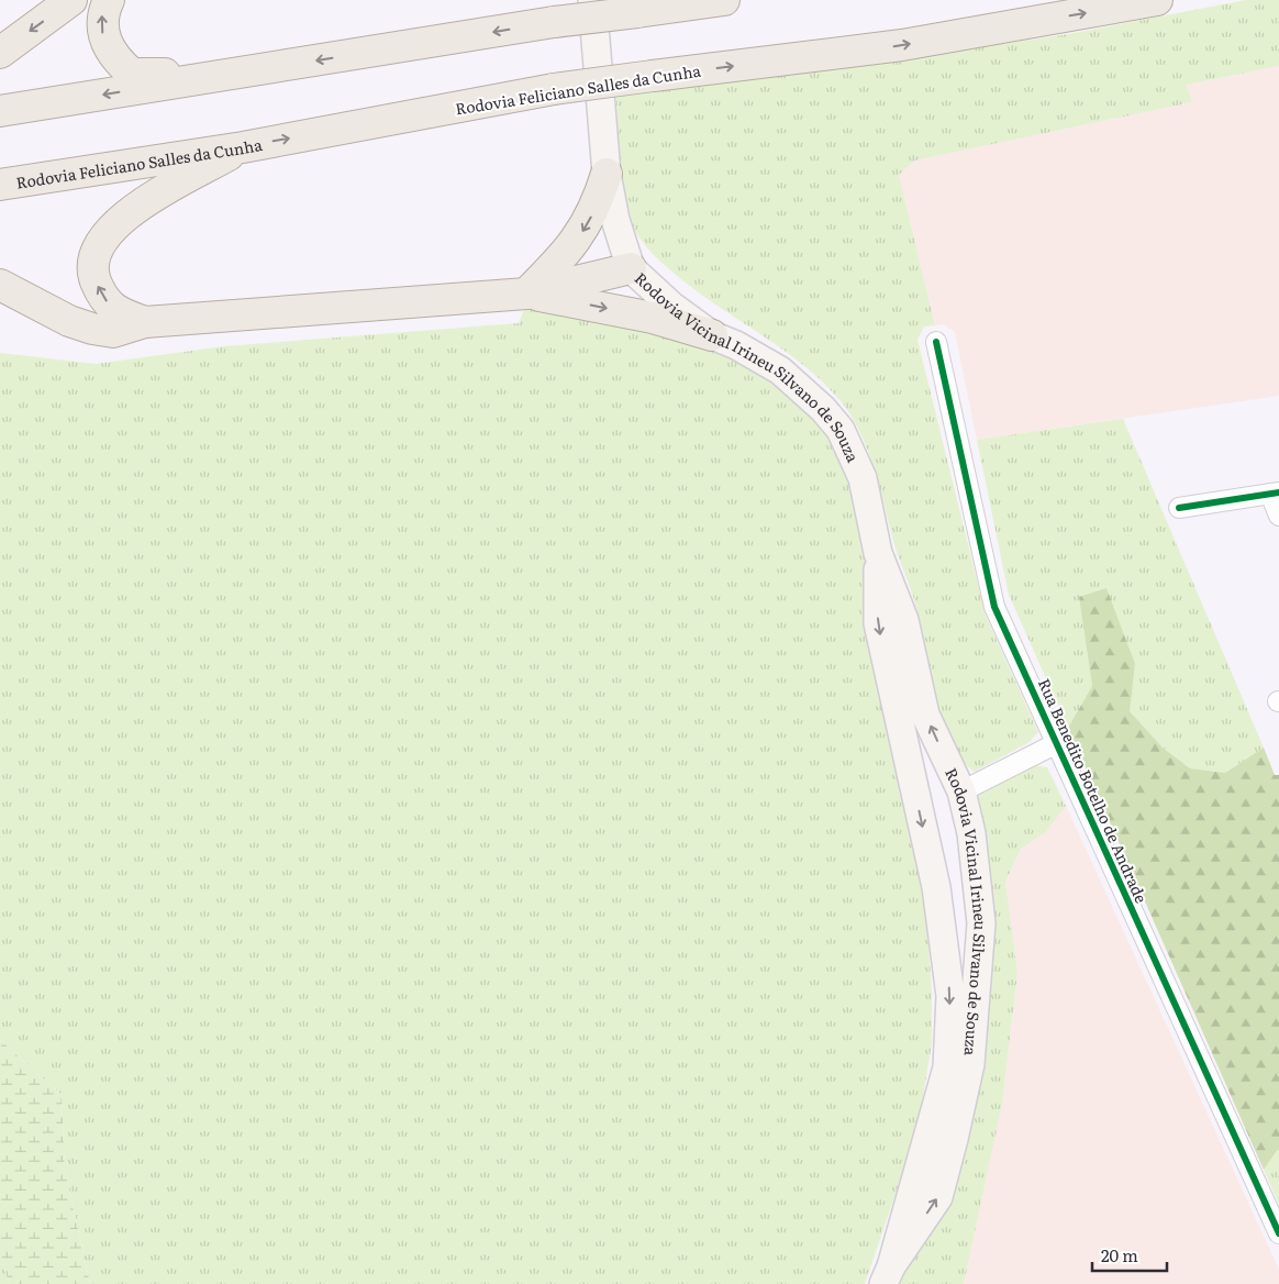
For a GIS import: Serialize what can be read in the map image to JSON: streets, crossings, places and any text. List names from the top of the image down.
{
  "streets": {
    "main road": ["Rodovia Feliciano Salles da Cunha", "Rodovia Vicinal Irineu Silvano de Souza"],
    "street": ["Rua Benedito Botelho de Andrade"]
  },
  "scale_bar": "20 m"
}
